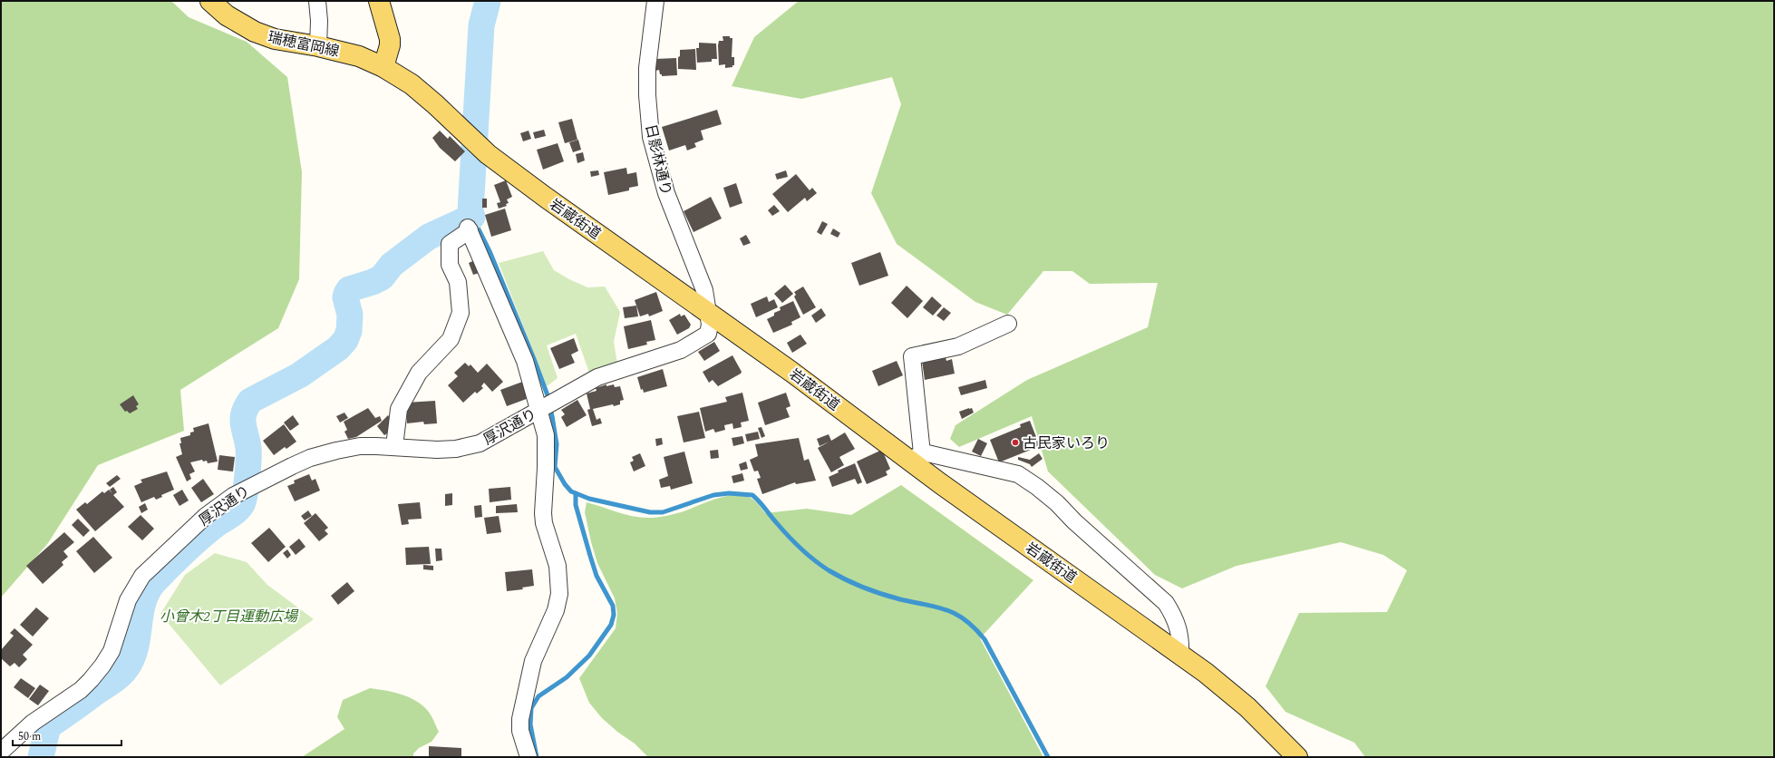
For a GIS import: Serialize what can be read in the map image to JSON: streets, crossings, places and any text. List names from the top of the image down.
{
  "streets": {
    "main road": ["瑞穂富岡線", "岩蔵街道"],
    "street": ["日影林通り", "厚沢通り"]
  },
  "crossings": [
    ["瑞穂富岡線", "岩蔵街道"],
    ["日影林通り", "岩蔵街道"],
    ["日影林通り", "厚沢通り"],
    ["岩蔵街道", "厚沢通り"]
  ],
  "parks": ["小曾木2丁目運動広場"],
  "places": ["古民家いろり"],
  "scale_bar": "50 m"
}
